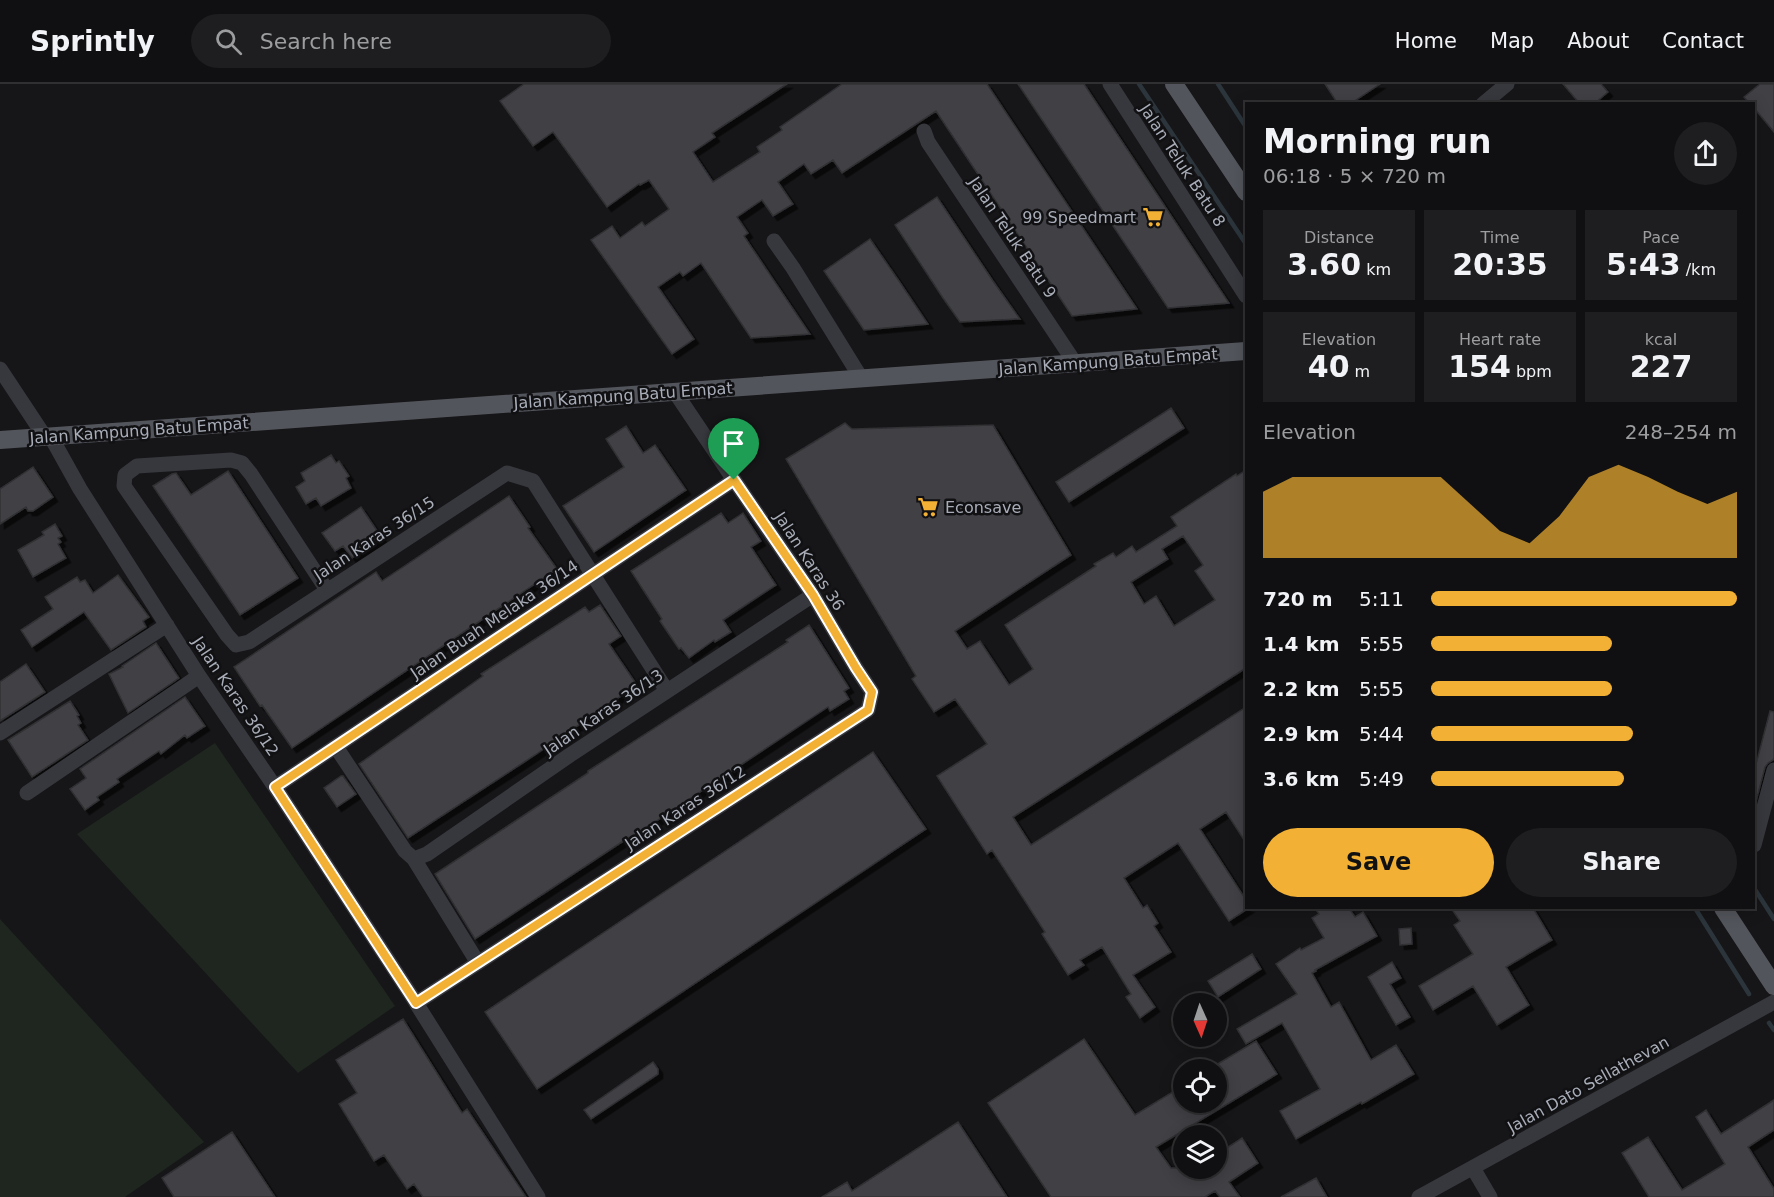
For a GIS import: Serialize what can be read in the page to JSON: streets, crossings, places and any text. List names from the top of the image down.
{
  "streets": {
    "main road": ["Jalan Kampung Batu Empat"],
    "street": [
      "Jalan Teluk Batu 8",
      "Jalan Teluk Batu 9",
      "Jalan Karas 36/15",
      "Jalan Karas 36",
      "Jalan Buah Melaka 36/14",
      "Jalan Karas 36/12",
      "Jalan Karas 36/13",
      "Jalan Dato Sellathevan"
    ]
  },
  "crossings": [
    ["Jalan Teluk Batu 9", "Jalan Kampung Batu Empat"],
    ["Jalan Kampung Batu Empat", "Jalan Karas 36"],
    ["Jalan Kampung Batu Empat", "Jalan Karas 36/12"],
    ["Jalan Karas 36/15", "Jalan Buah Melaka 36/14"],
    ["Jalan Karas 36", "Jalan Buah Melaka 36/14"],
    ["Jalan Karas 36", "Jalan Karas 36/12"],
    ["Jalan Karas 36", "Jalan Karas 36/13"],
    ["Jalan Buah Melaka 36/14", "Jalan Karas 36/12"]
  ],
  "places": {
    "supermarket": ["99 Speedmart", "Econsave"]
  },
  "north": "bottom",
  "page": {
    "header": "Sprintly",
    "search": "Search here",
    "nav": [
      "Home",
      "Map",
      "About",
      "Contact"
    ],
    "heading": ["Morning run", "06:18 · 5 × 720 m"],
    "stats": [
      ["Distance", "3.60 km"],
      ["Time", "20:35"],
      ["Pace", "5:43 /km"],
      ["Elevation", "40 m"],
      ["Heart rate", "154 bpm"],
      ["kcal", "227"]
    ],
    "chart": ["Elevation", "248–254 m"],
    "list": [
      {
        "name": "720 m",
        "note": "5:11"
      },
      {
        "name": "1.4 km",
        "note": "5:55"
      },
      {
        "name": "2.2 km",
        "note": "5:55"
      },
      {
        "name": "2.9 km",
        "note": "5:44"
      },
      {
        "name": "3.6 km",
        "note": "5:49"
      }
    ],
    "buttons": ["Save", "Share"]
  }
}
